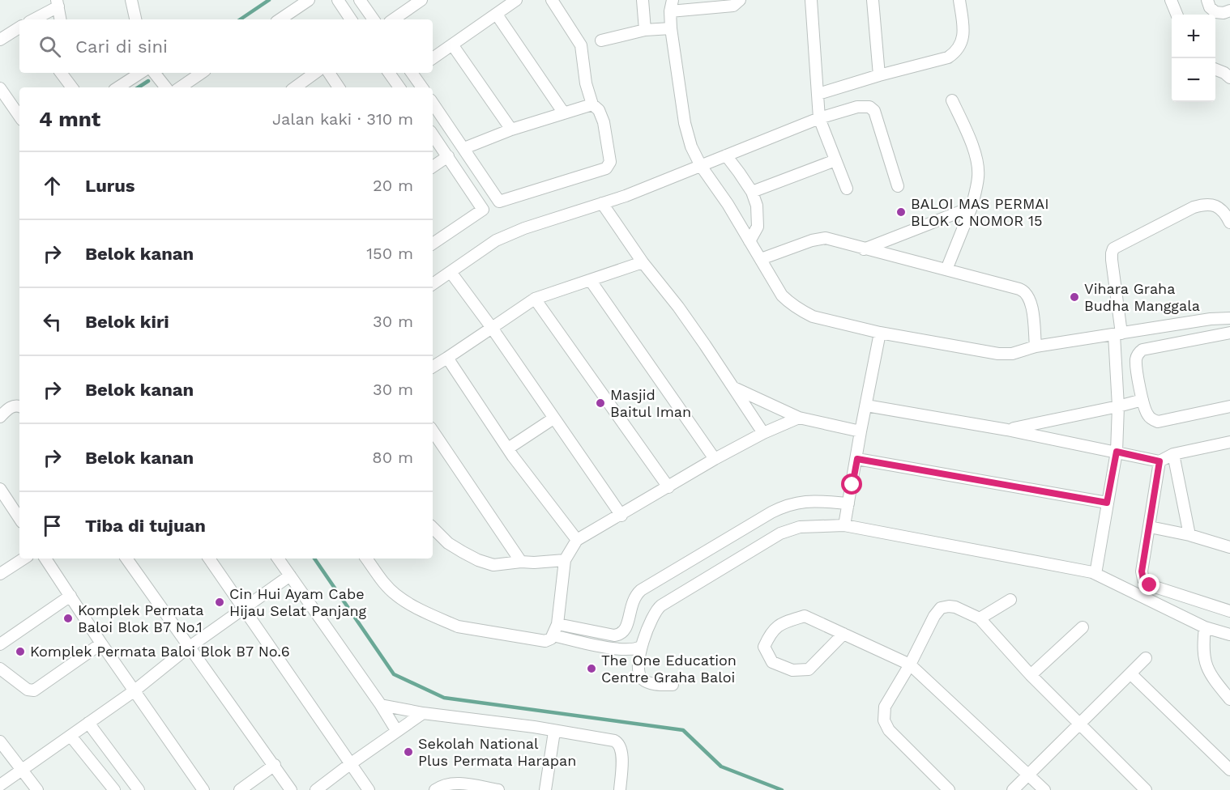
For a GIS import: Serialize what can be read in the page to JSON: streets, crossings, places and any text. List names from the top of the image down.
{
  "places": [
    "BALOI MAS PERMAI BLOK C NOMOR 15",
    "Vihara Graha Budha Manggala",
    "Masjid Baitul Iman",
    "Cin Hui Ayam Cabe Hijau Selat Panjang",
    "Komplek Permata Baloi Blok B7 No.1",
    "Komplek Permata Baloi Blok B7 No.6",
    "The One Education Centre Graha Baloi",
    "Sekolah National Plus Permata Harapan"
  ],
  "page": {
    "map_buttons": ["+", "−"],
    "search": "Cari di sini",
    "heading": ["4 mnt", "Jalan kaki · 310 m"],
    "list": [
      ["Lurus", "20 m"],
      ["Belok kanan", "150 m"],
      ["Belok kiri", "30 m"],
      ["Belok kanan", "30 m"],
      ["Belok kanan", "80 m"],
      "Tiba di tujuan"
    ]
  }
}
